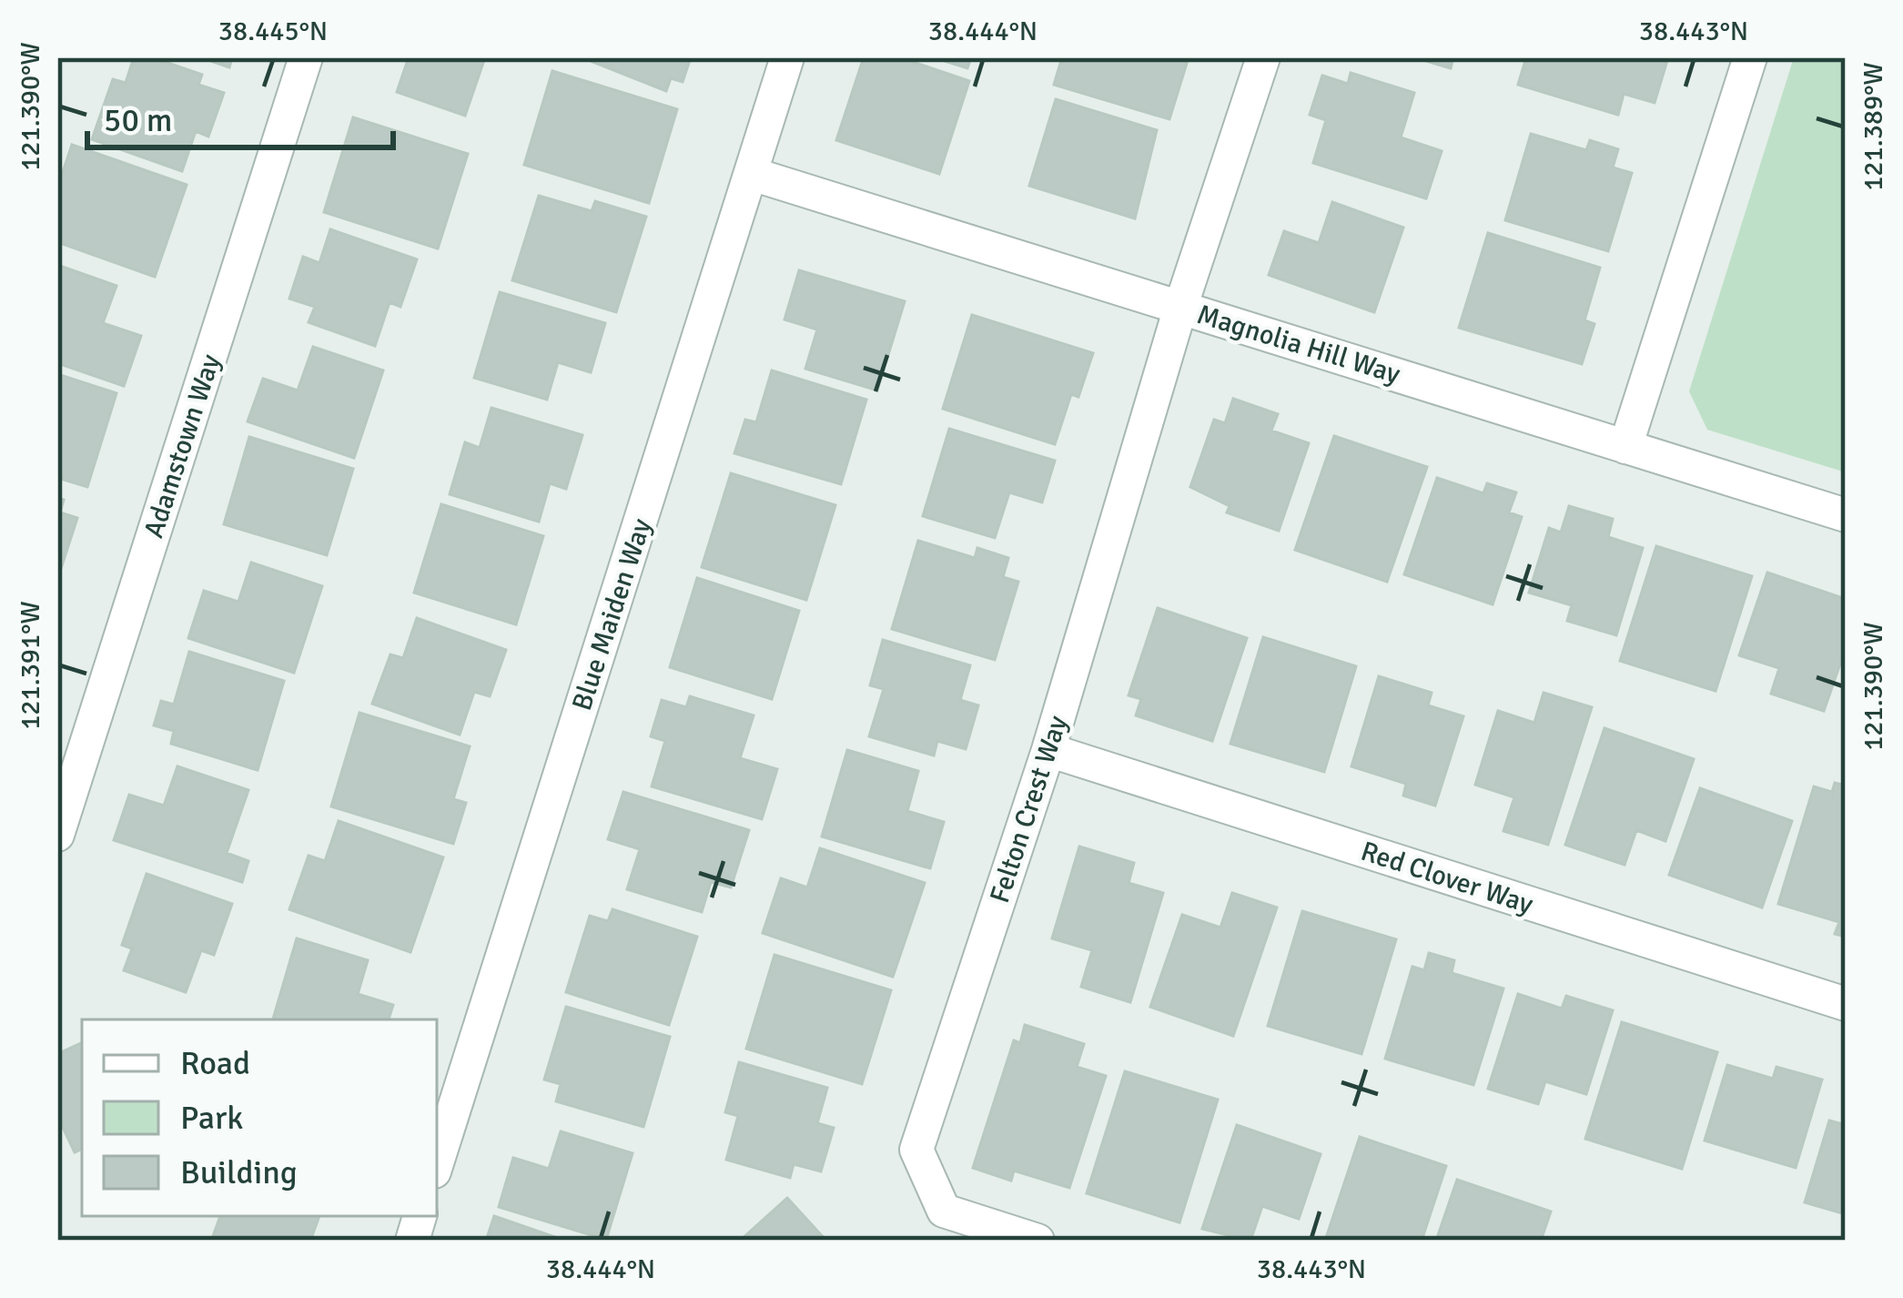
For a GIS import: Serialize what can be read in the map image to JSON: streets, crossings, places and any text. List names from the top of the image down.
{
  "streets": {
    "street": [
      "Magnolia Hill Way",
      "Adamstown Way",
      "Blue Maiden Way",
      "Felton Crest Way",
      "Red Clover Way"
    ]
  },
  "crossings": [
    ["Magnolia Hill Way", "Blue Maiden Way"],
    ["Magnolia Hill Way", "Felton Crest Way"],
    ["Felton Crest Way", "Red Clover Way"]
  ],
  "legend": ["Road", "Park", "Building"],
  "scale_bar": "50 m",
  "coordinates": [
    "38.445°N",
    "38.444°N",
    "38.443°N",
    "121.390°W",
    "121.389°W",
    "121.391°W"
  ]
}
